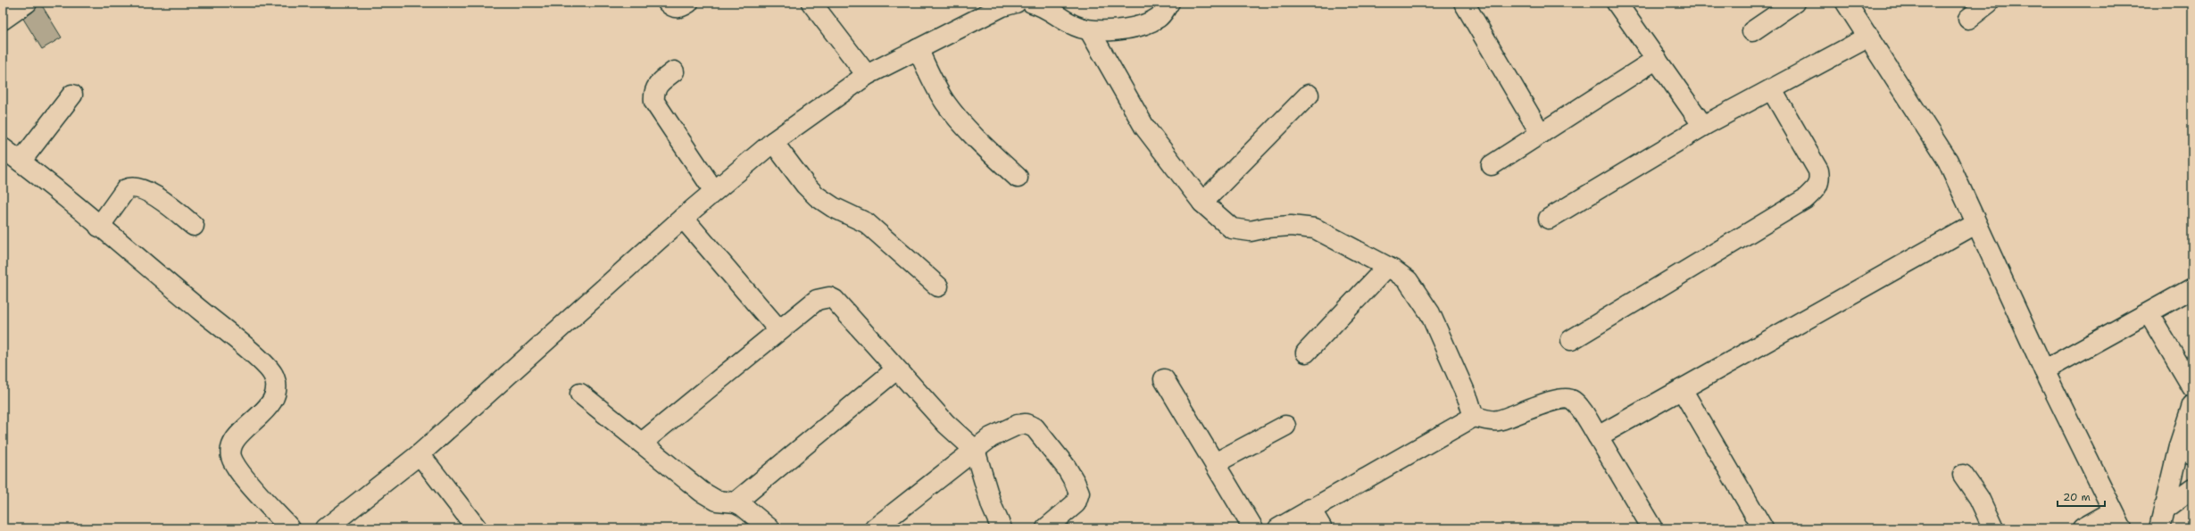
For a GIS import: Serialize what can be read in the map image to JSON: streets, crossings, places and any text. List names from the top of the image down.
{
  "scale_bar": "20 m"
}
